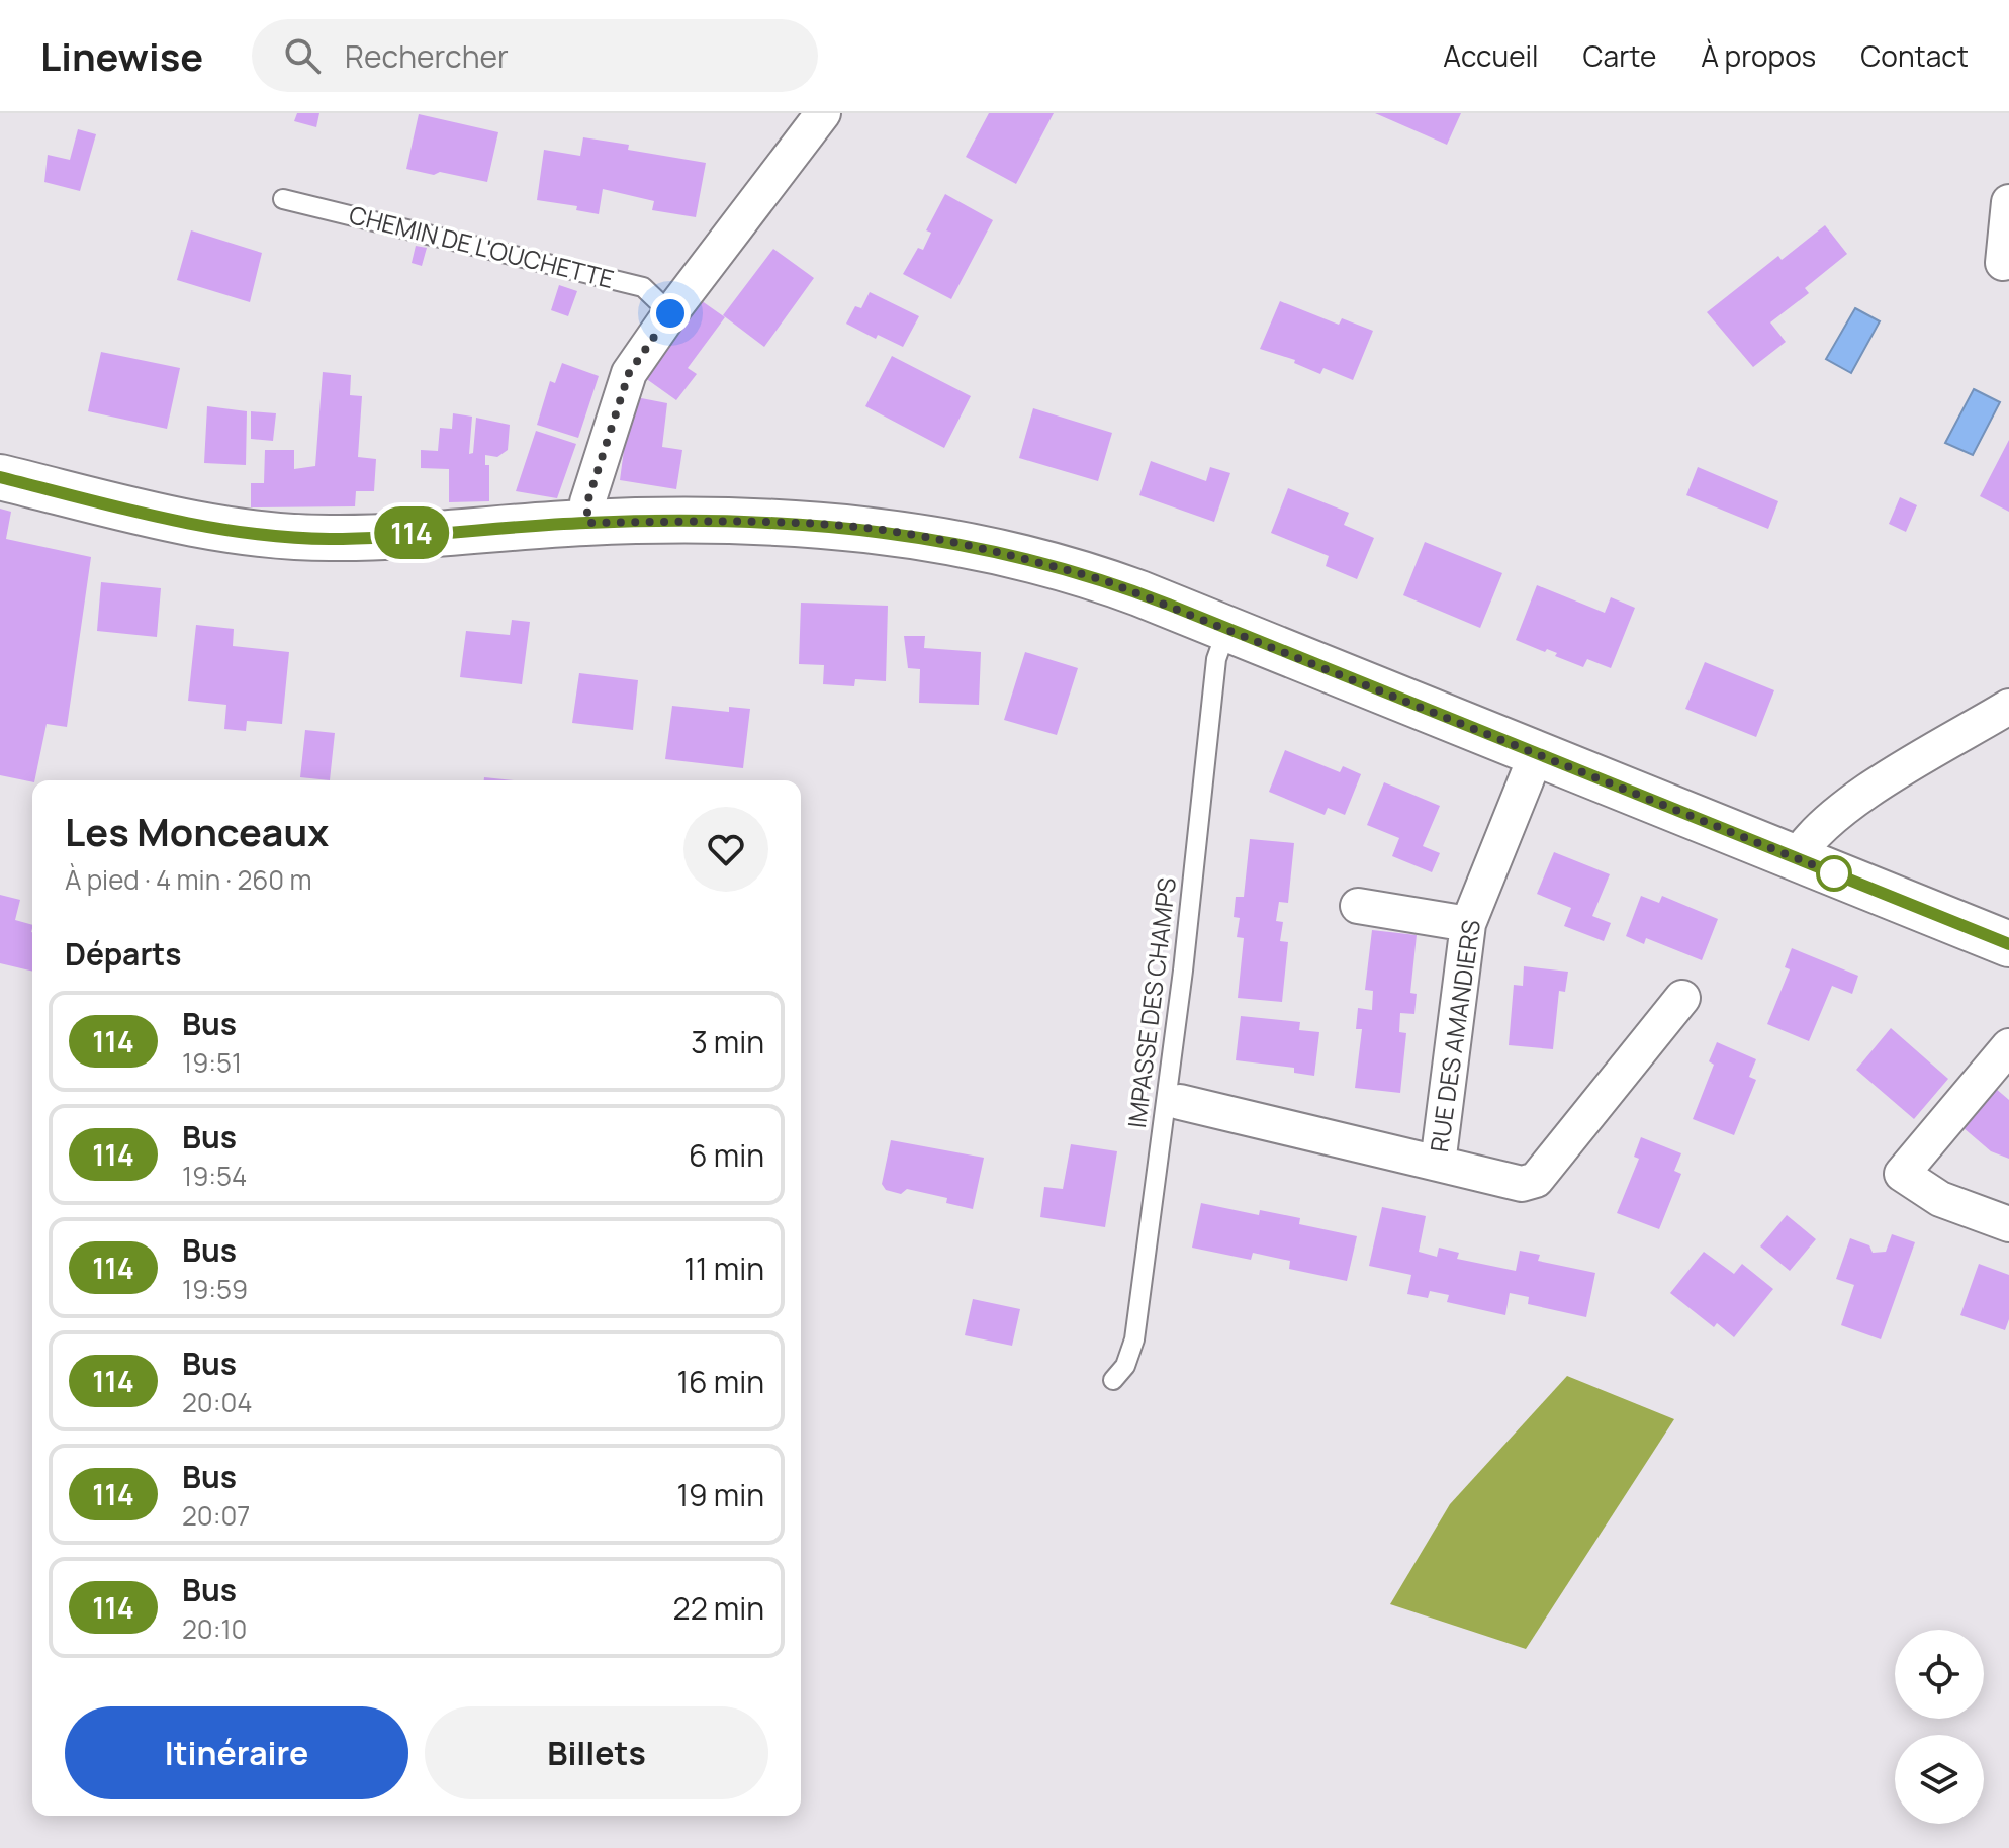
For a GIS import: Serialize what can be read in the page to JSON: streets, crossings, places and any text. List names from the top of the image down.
{
  "streets": {
    "street": ["RUE DES AMANDIERS"],
    "lane": ["CHEMIN DE L'OUCHETTE", "IMPASSE DES CHAMPS"]
  },
  "lines": ["bus line 114"],
  "page": {
    "header": "Linewise",
    "search": "Rechercher",
    "nav": [
      "Accueil",
      "Carte",
      "À propos",
      "Contact"
    ],
    "on_map": "114",
    "heading": [
      ["Les Monceaux", "À pied · 4 min · 260 m"],
      "Départs"
    ],
    "list": [
      {
        "mark": "114",
        "name": "Bus",
        "note": "19:51",
        "value": "3 min"
      },
      {
        "mark": "114",
        "name": "Bus",
        "note": "19:54",
        "value": "6 min"
      },
      {
        "mark": "114",
        "name": "Bus",
        "note": "19:59",
        "value": "11 min"
      },
      {
        "mark": "114",
        "name": "Bus",
        "note": "20:04",
        "value": "16 min"
      },
      {
        "mark": "114",
        "name": "Bus",
        "note": "20:07",
        "value": "19 min"
      },
      {
        "mark": "114",
        "name": "Bus",
        "note": "20:10",
        "value": "22 min"
      }
    ],
    "buttons": ["Itinéraire", "Billets"]
  }
}
